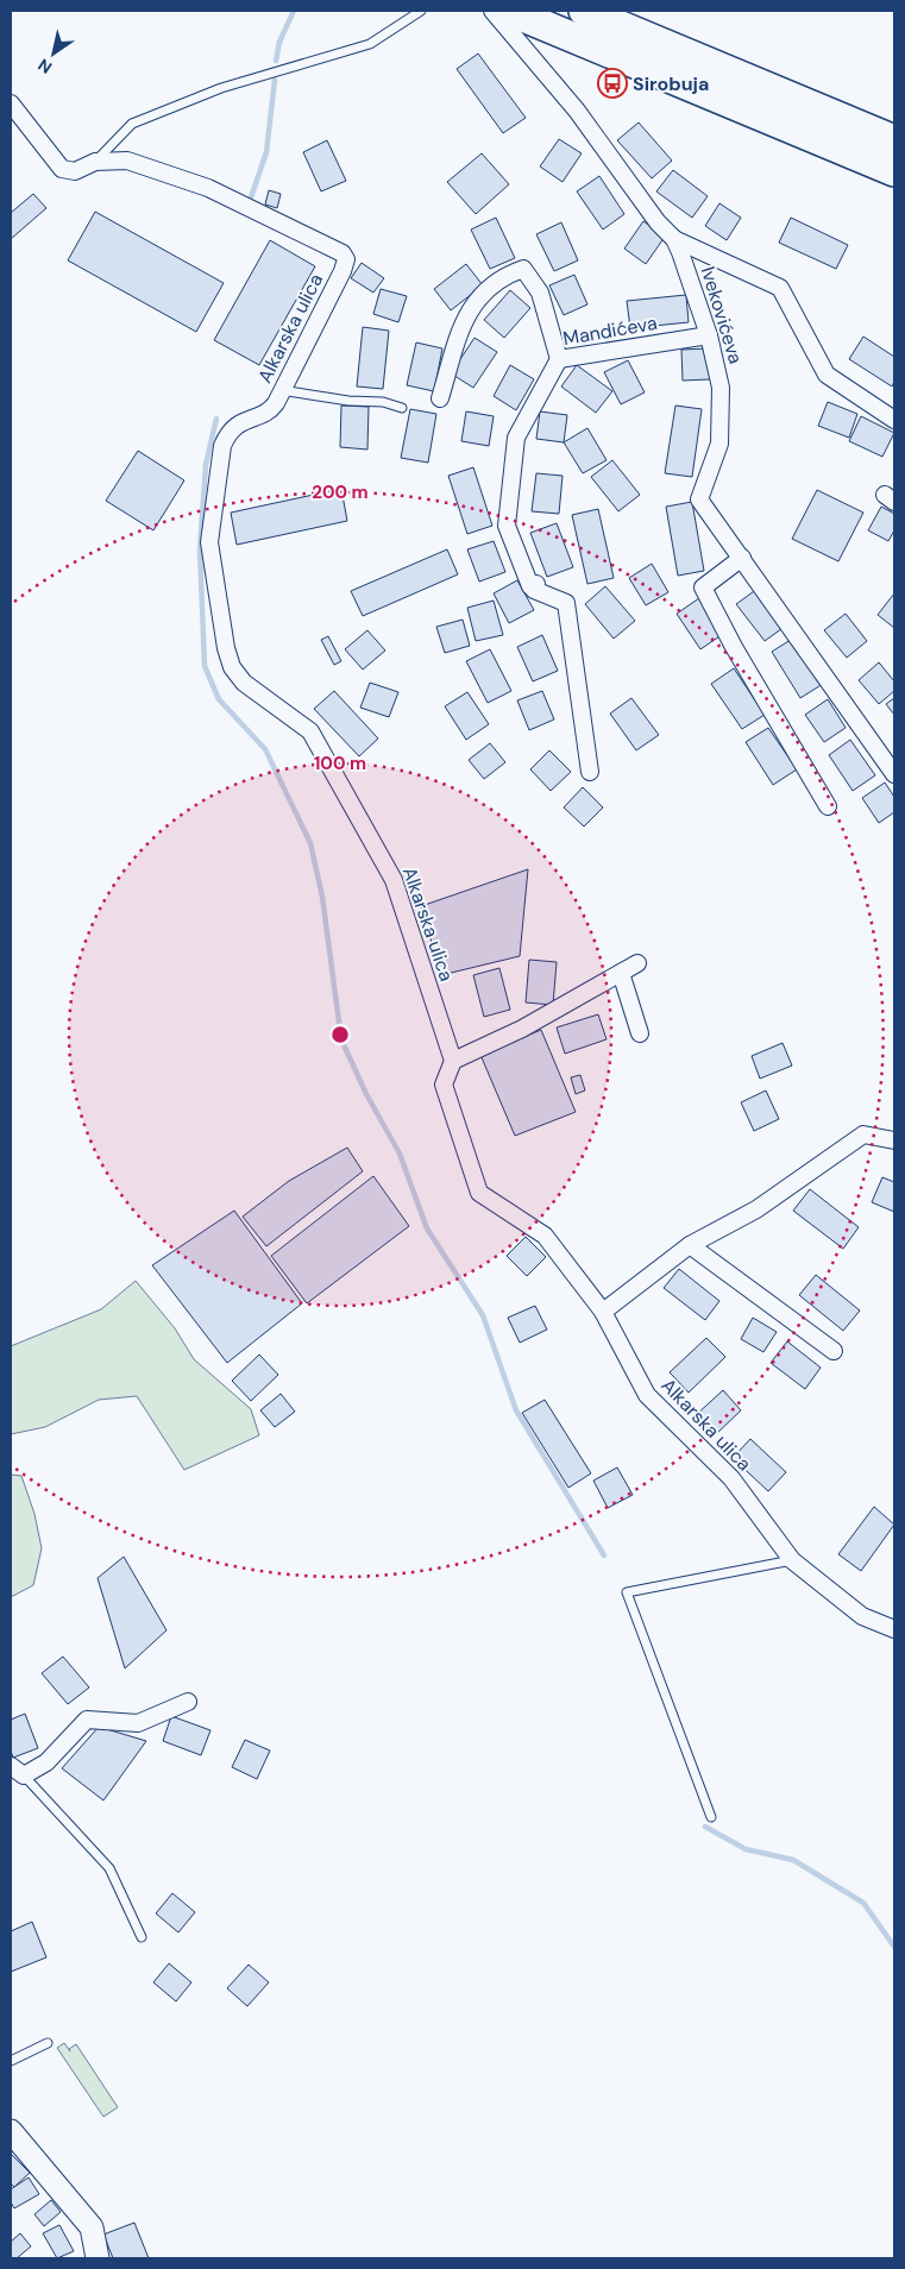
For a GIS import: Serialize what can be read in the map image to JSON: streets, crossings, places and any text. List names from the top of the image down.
{
  "streets": {
    "street": ["Ivekovićeva", "Alkarska ulica", "Mandićeva"]
  },
  "crossings": [
    ["Ivekovićeva", "Mandićeva"]
  ],
  "places": {
    "bus stop": ["Sirobuja"]
  },
  "north": "bottom left",
  "rings": ["200 m", "100 m"]
}
